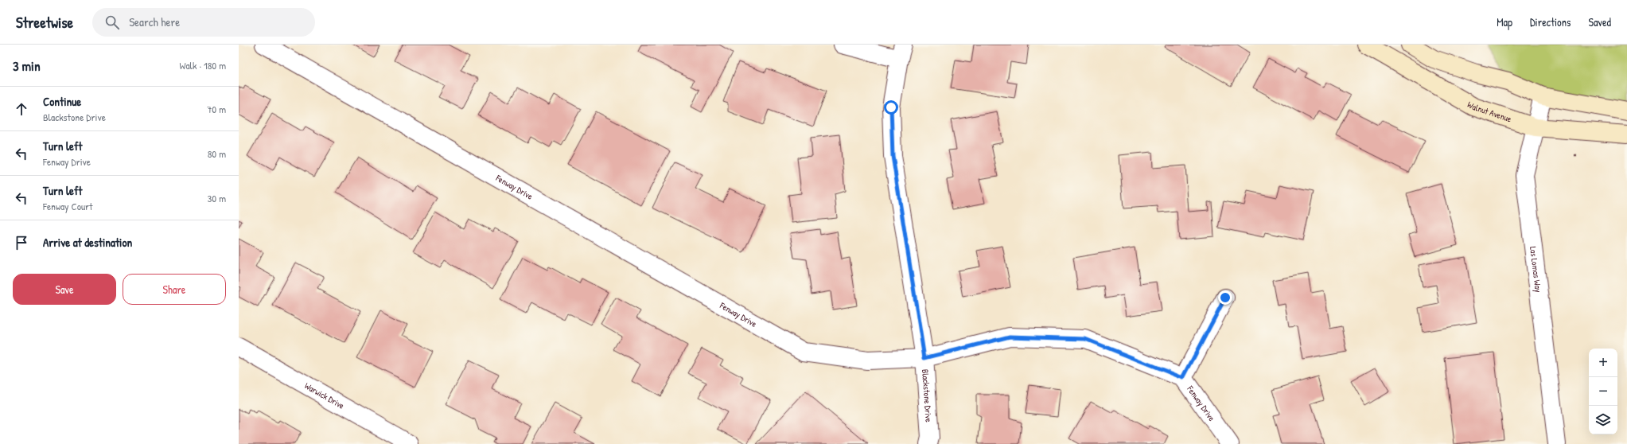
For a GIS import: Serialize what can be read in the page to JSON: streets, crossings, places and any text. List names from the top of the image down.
{
  "streets": {
    "street": [
      "Walnut Avenue",
      "Fenway Drive",
      "Las Lomas Way",
      "Warwick Drive",
      "Blackstone Drive"
    ]
  },
  "crossings": [
    ["Walnut Avenue", "Las Lomas Way"],
    ["Fenway Drive", "Blackstone Drive"]
  ],
  "page": {
    "header": "Streetwise",
    "search": "Search here",
    "nav": ["Map", "Directions", "Saved"],
    "heading": ["3 min", "Walk · 180 m"],
    "list": [
      ["Continue", "Blackstone Drive", "70 m"],
      ["Turn left", "Fenway Drive", "80 m"],
      ["Turn left", "Fenway Court", "30 m"],
      "Arrive at destination"
    ],
    "buttons": ["Save", "Share"],
    "map_buttons": ["+", "−"]
  }
}
